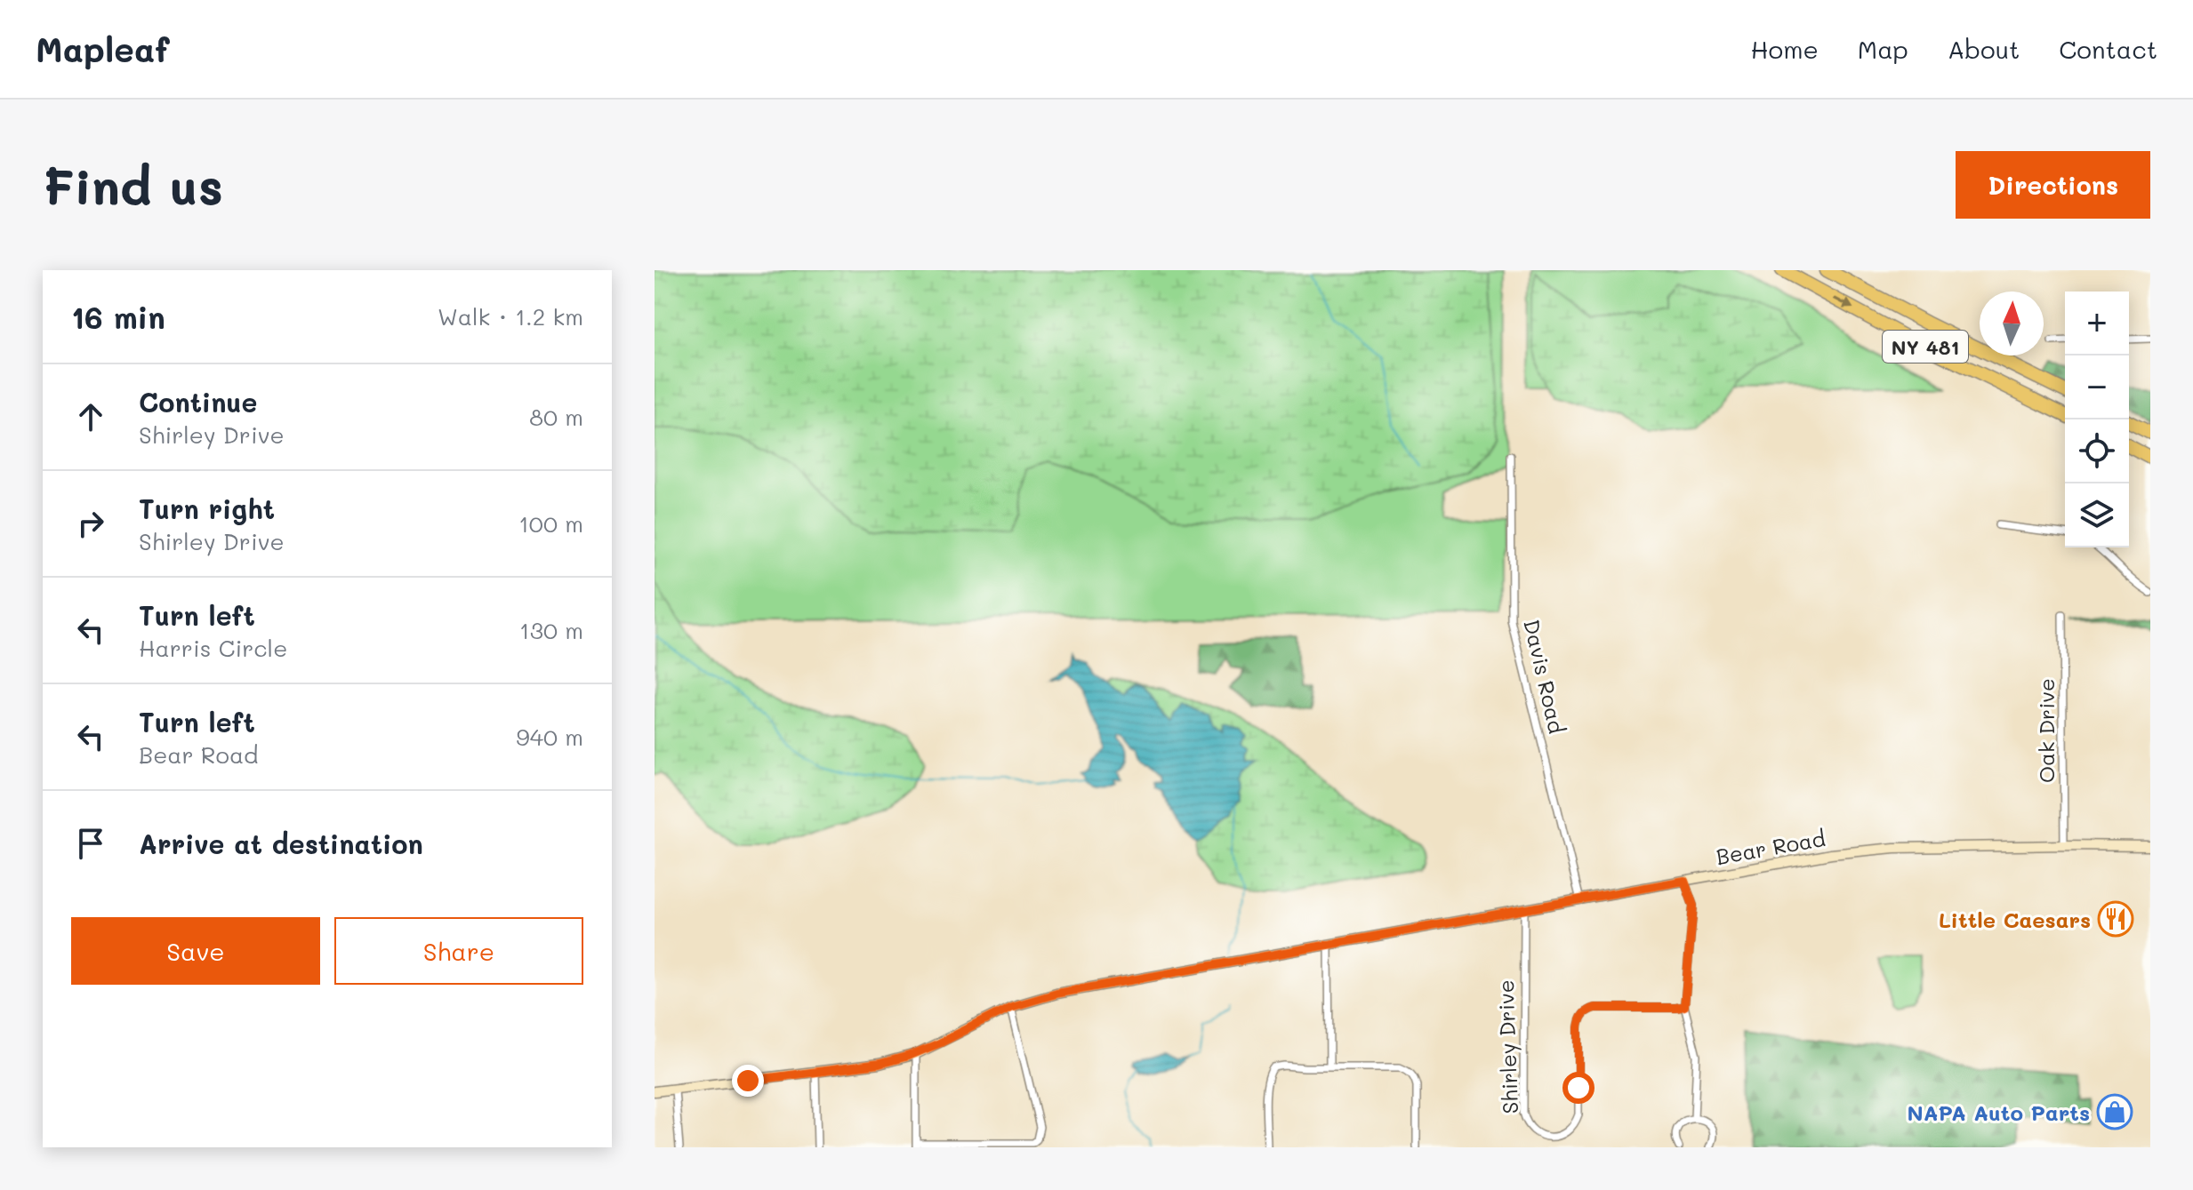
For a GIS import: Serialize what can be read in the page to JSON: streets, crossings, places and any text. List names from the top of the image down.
{
  "streets": {
    "highway": ["NY 481"],
    "main road": ["Bear Road"],
    "street": ["Davis Road", "Oak Drive", "Shirley Drive"]
  },
  "crossings": [
    ["Davis Road", "Bear Road"],
    ["Oak Drive", "Bear Road"],
    ["Bear Road", "Shirley Drive"]
  ],
  "places": {
    "restaurant": ["Little Caesars"],
    "shop": ["NAPA Auto Parts"]
  },
  "north": "top",
  "page": {
    "header": "Mapleaf",
    "nav": [
      "Home",
      "Map",
      "About",
      "Contact"
    ],
    "buttons": [
      "Directions",
      ["Save", "Share"]
    ],
    "title": "Find us",
    "heading": ["16 min", "Walk · 1.2 km"],
    "map_buttons": ["+", "−"],
    "list": [
      ["Continue", "Shirley Drive", "80 m"],
      ["Turn right", "Shirley Drive", "100 m"],
      ["Turn left", "Harris Circle", "130 m"],
      ["Turn left", "Bear Road", "940 m"],
      "Arrive at destination"
    ]
  }
}
